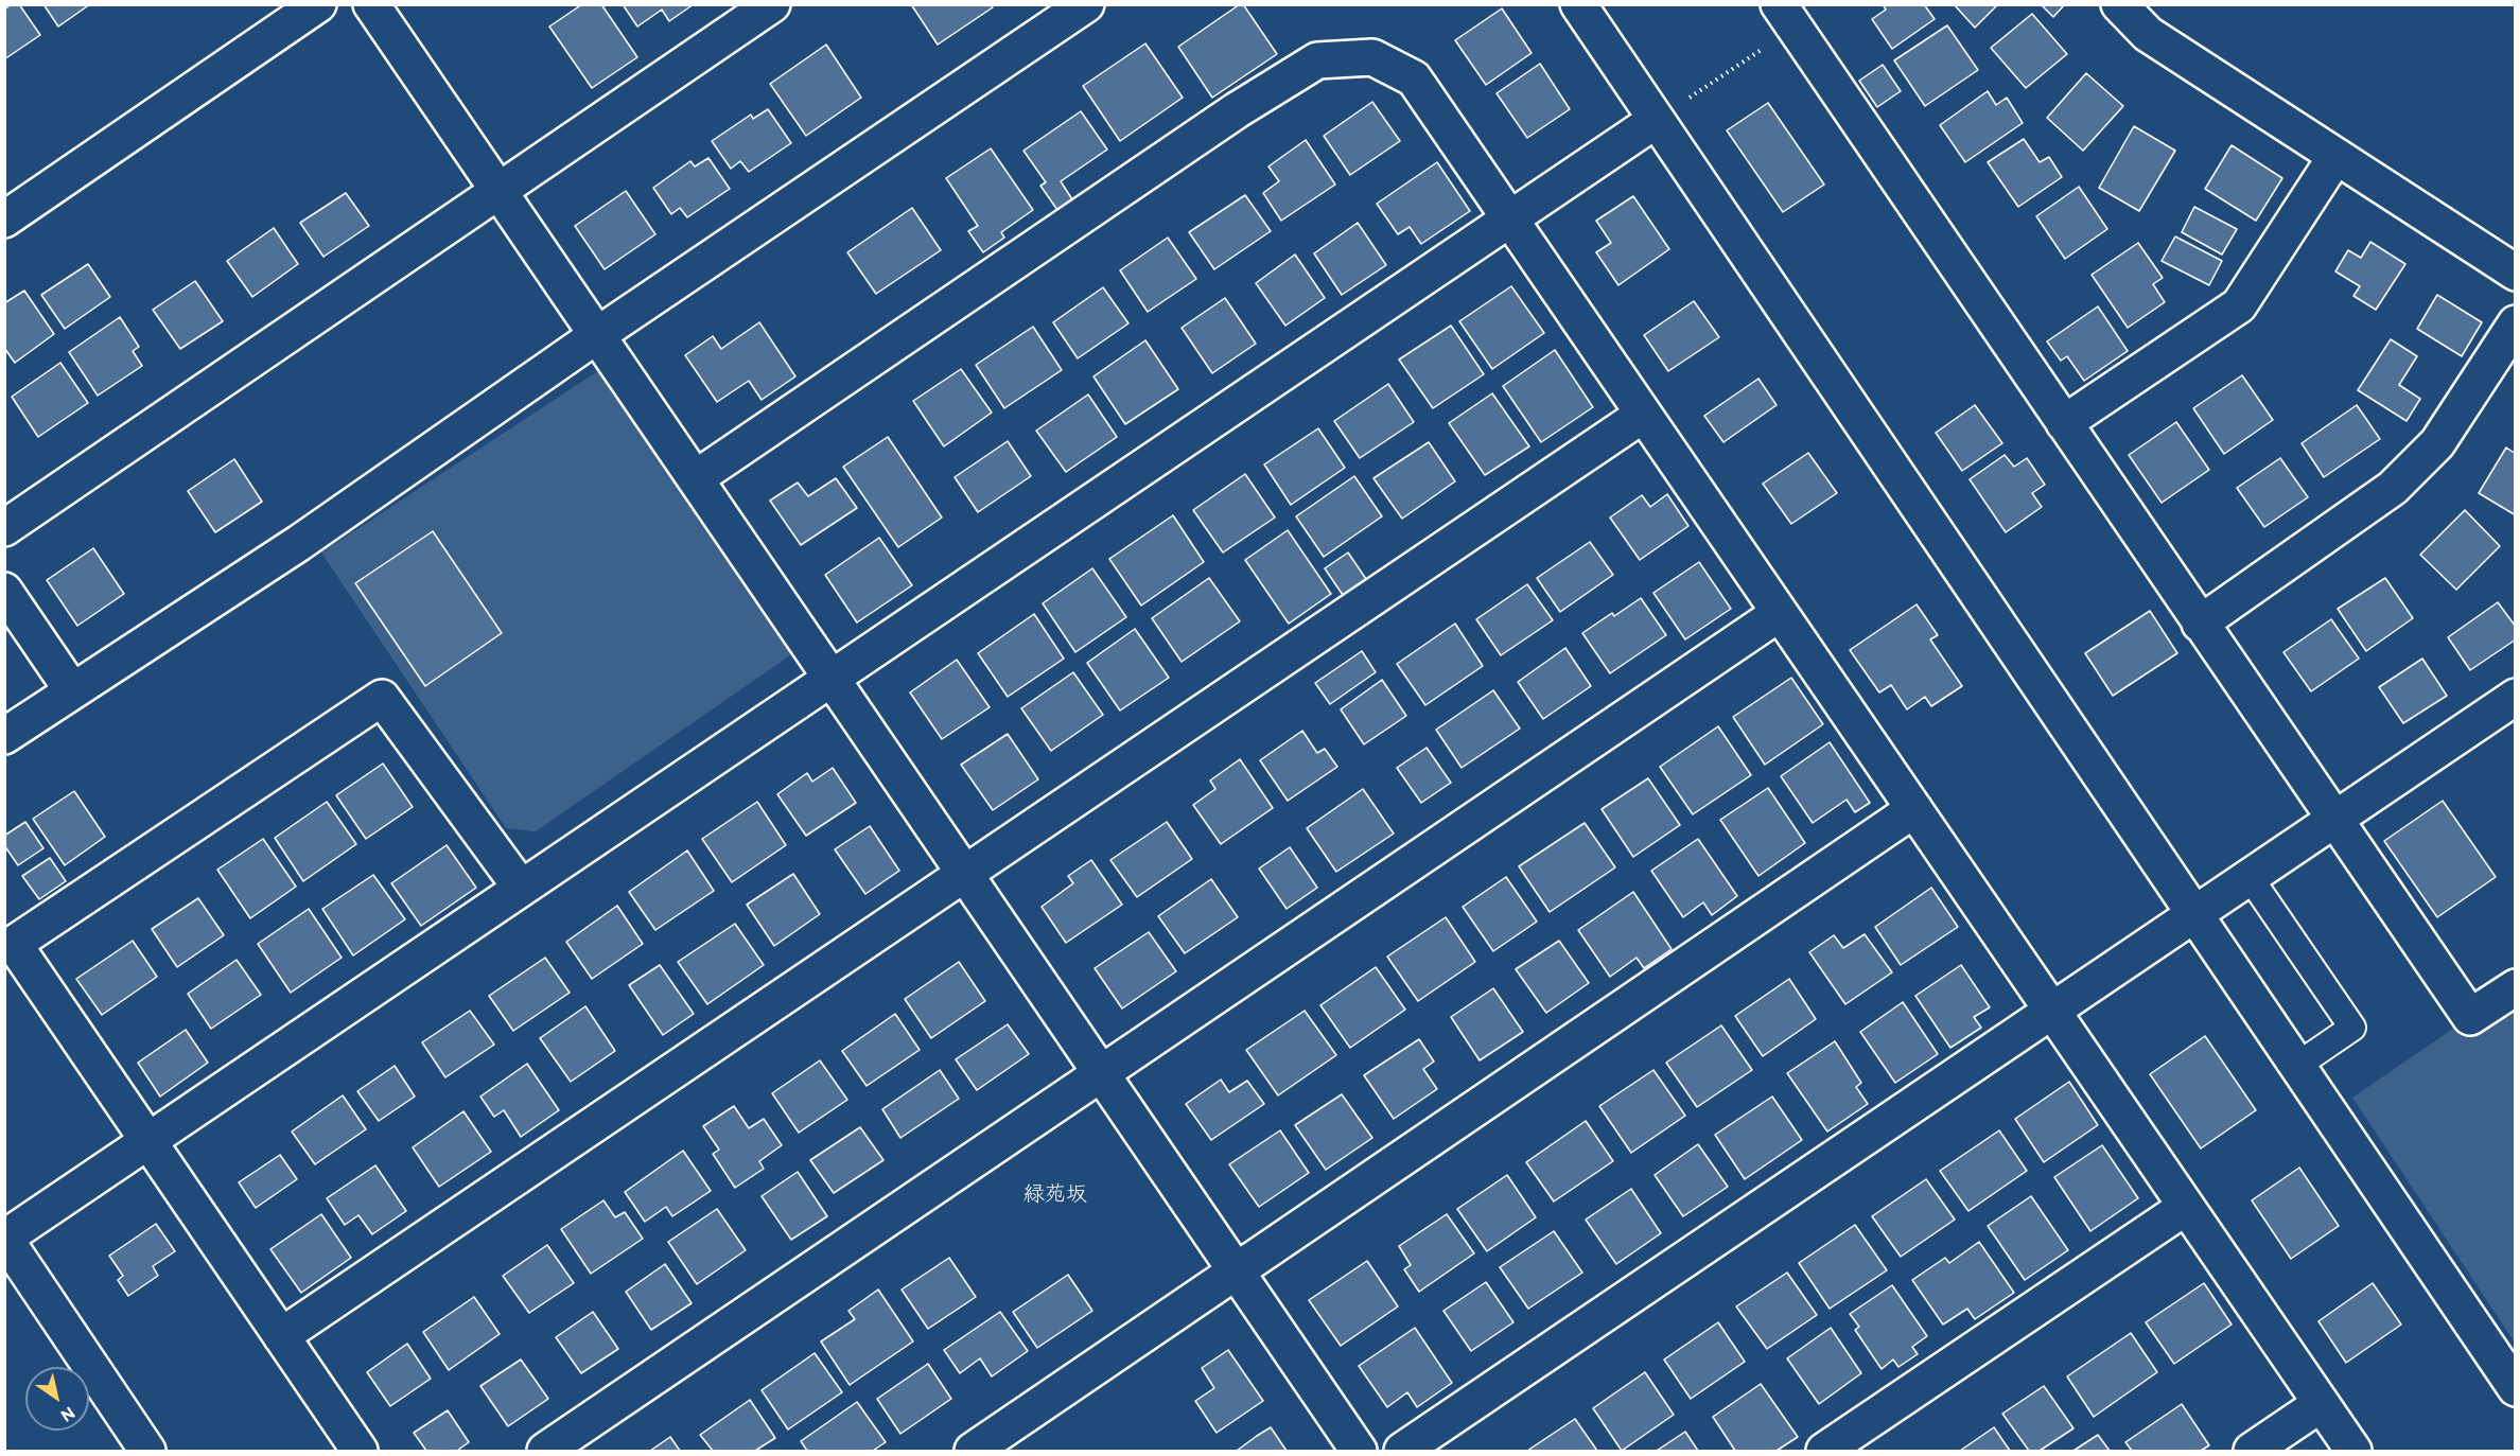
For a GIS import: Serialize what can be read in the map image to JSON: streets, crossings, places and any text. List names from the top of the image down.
{
  "districts": ["緑苑坂"],
  "north": "bottom right"
}
